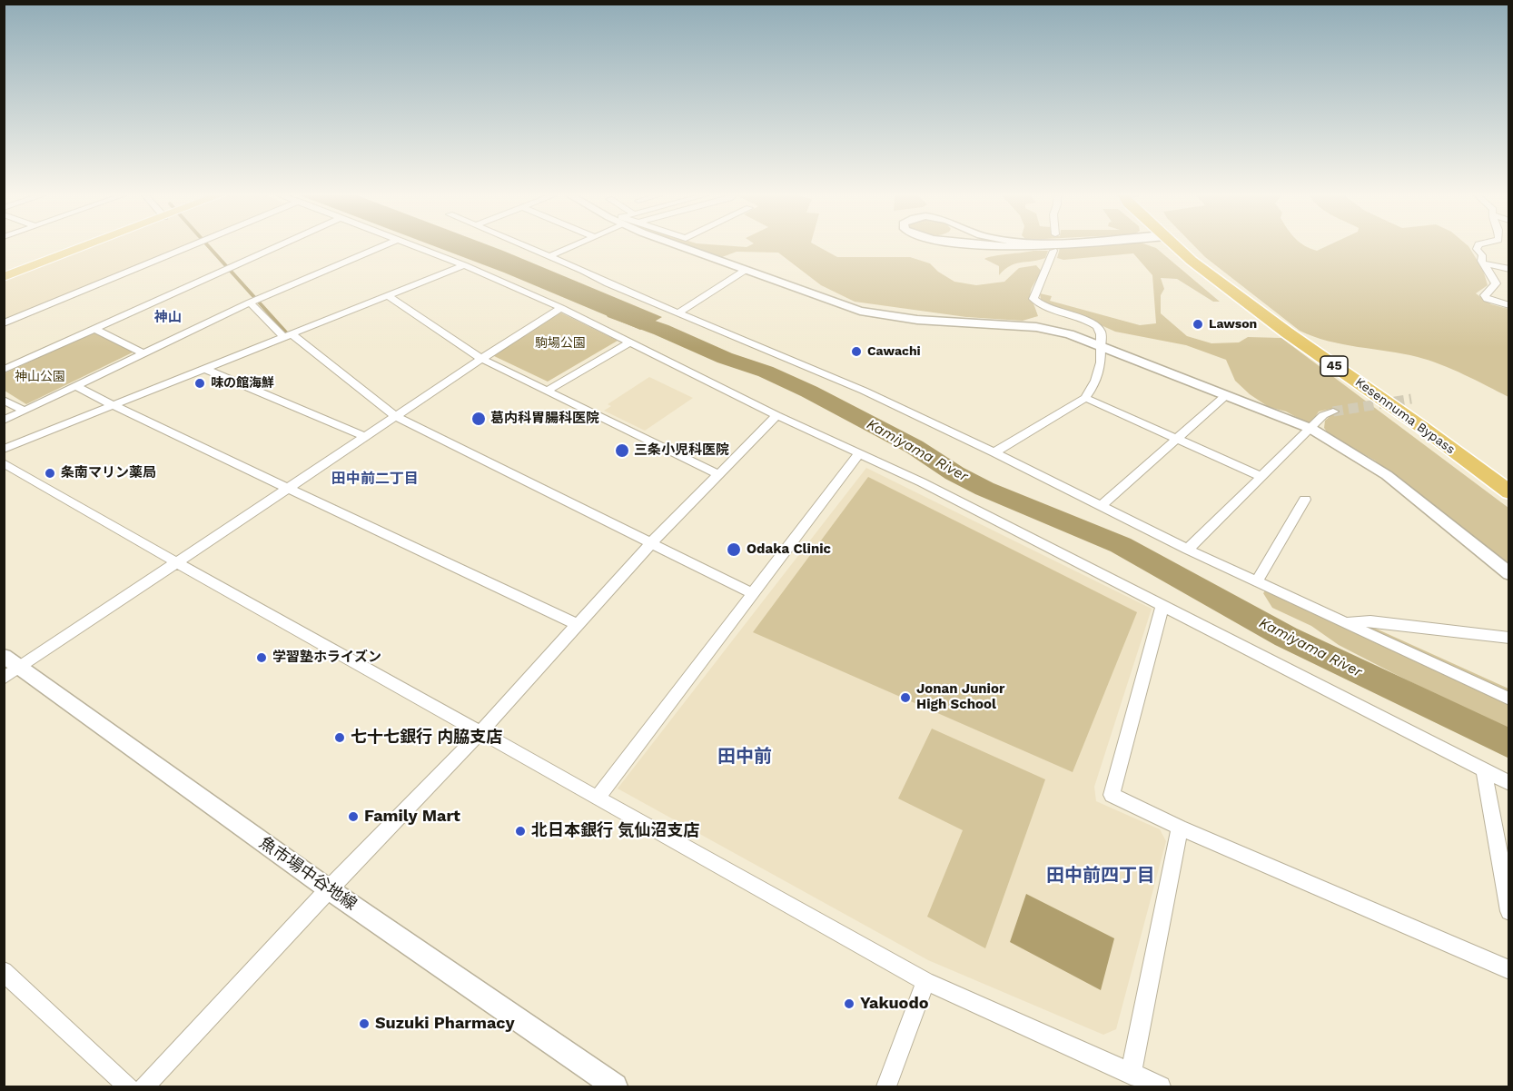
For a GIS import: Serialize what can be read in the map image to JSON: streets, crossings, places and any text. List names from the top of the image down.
{
  "streets": {
    "highway": ["45", "Kesennuma Bypass"],
    "street": ["魚市場中谷地線"]
  },
  "districts": [
    "神山",
    "田中前二丁目",
    "田中前",
    "田中前四丁目"
  ],
  "water": ["Kamiyama River"],
  "parks": ["駒場公園", "神山公園"],
  "places": [
    "Lawson",
    "Cawachi",
    "味の館海鮮",
    "葛内科胃腸科医院",
    "三条小児科医院",
    "条南マリン薬局",
    "Odaka Clinic",
    "学習塾ホライズン",
    "Jonan Junior High School",
    "七十七銀行 内脇支店",
    "Family Mart",
    "北日本銀行 気仙沼支店",
    "Yakuodo",
    "Suzuki Pharmacy"
  ]
}
